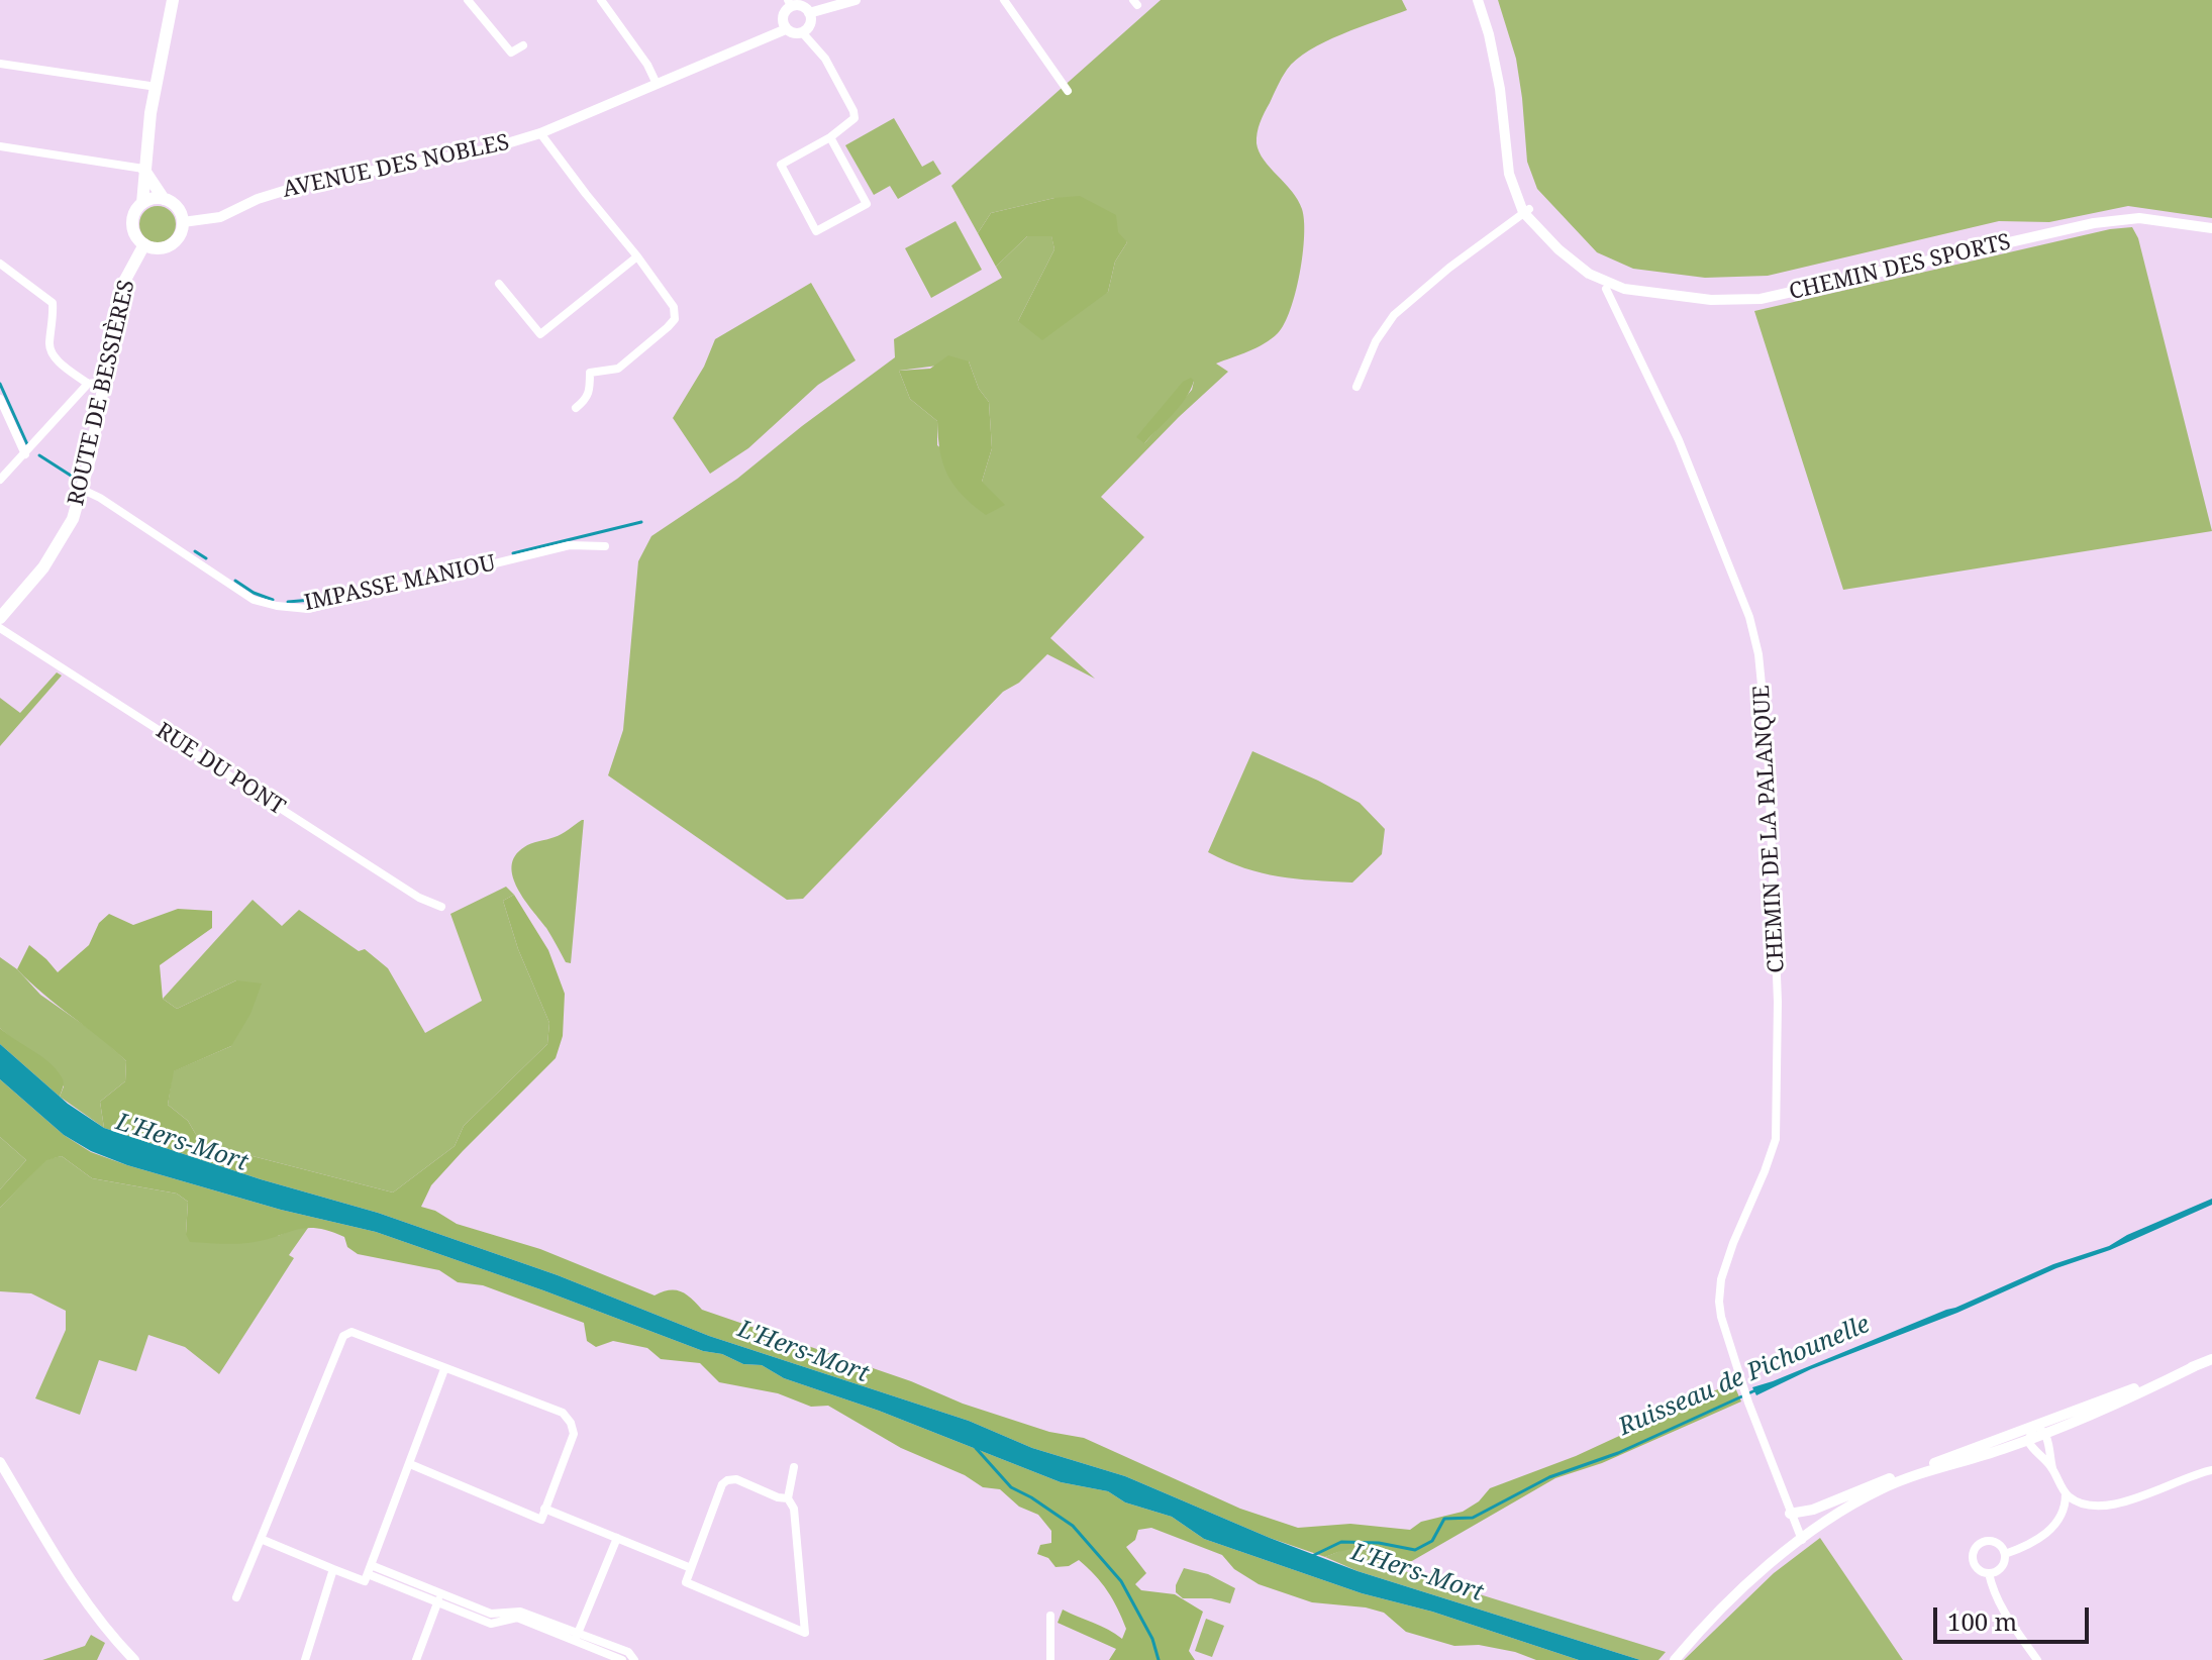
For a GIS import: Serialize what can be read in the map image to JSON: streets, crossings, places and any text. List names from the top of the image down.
{
  "streets": {
    "main road": ["ROUTE DE BESSIÈRES"],
    "street": [
      "AVENUE DES NOBLES",
      "CHEMIN DES SPORTS",
      "IMPASSE MANIOU",
      "RUE DU PONT",
      "CHEMIN DE LA PALANQUE"
    ]
  },
  "crossings": [
    ["AVENUE DES NOBLES", "ROUTE DE BESSIÈRES"],
    ["ROUTE DE BESSIÈRES", "IMPASSE MANIOU"]
  ],
  "water": ["L'Hers-Mort", "Ruisseau de Pichounelle"],
  "scale_bar": "100 m"
}
